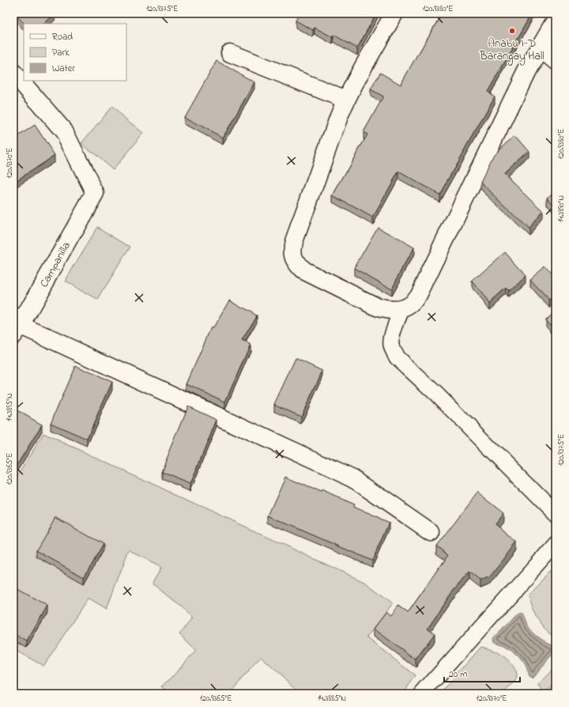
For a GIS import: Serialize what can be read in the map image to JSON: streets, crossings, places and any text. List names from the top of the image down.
{
  "streets": {
    "street": ["Campanilla"]
  },
  "places": ["Anabu I-D Barangay Hall"],
  "legend": ["Road", "Park", "Water"],
  "scale_bar": "20 m",
  "coordinates": [
    "120.9375°E",
    "120.9380°E",
    "120.9370°E",
    "14.3890°N",
    "14.3895°N",
    "120.9365°E",
    "14.3885°N"
  ]
}
